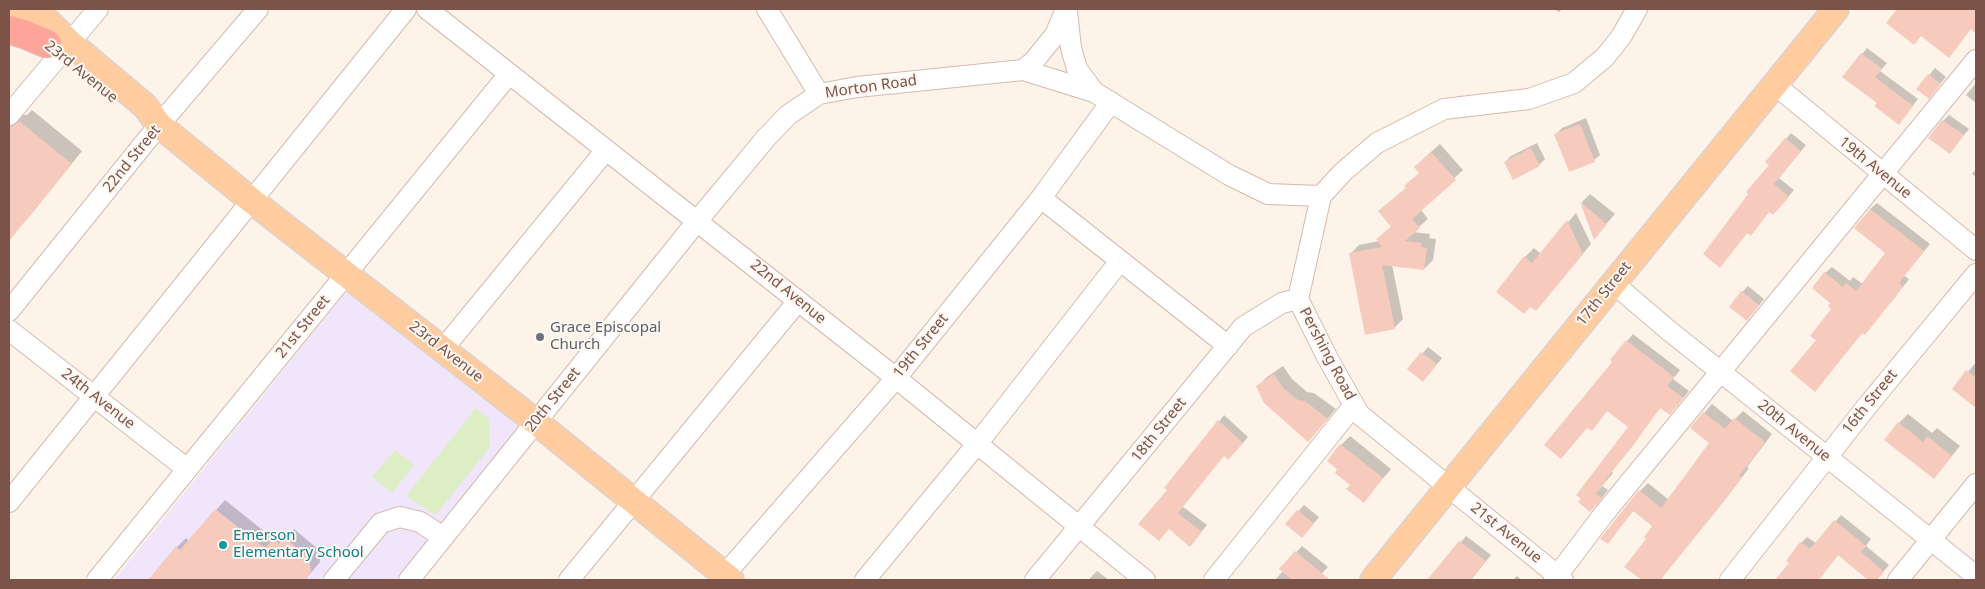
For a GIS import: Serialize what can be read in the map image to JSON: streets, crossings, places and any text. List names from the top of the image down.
{
  "streets": {
    "main road": ["23rd Avenue", "17th Street"],
    "street": [
      "Morton Road",
      "22nd Street",
      "19th Avenue",
      "22nd Avenue",
      "21st Street",
      "19th Street",
      "Pershing Road",
      "24th Avenue",
      "20th Street",
      "16th Street",
      "18th Street",
      "20th Avenue",
      "21st Avenue"
    ]
  },
  "crossings": [
    ["23rd Avenue", "22nd Street"],
    ["23rd Avenue", "21st Street"],
    ["23rd Avenue", "19th Street"],
    ["23rd Avenue", "20th Street"],
    ["Morton Road", "22nd Avenue"],
    ["Morton Road", "20th Street"],
    ["19th Avenue", "17th Street"],
    ["22nd Avenue", "21st Street"],
    ["22nd Avenue", "19th Street"],
    ["22nd Avenue", "20th Street"],
    ["22nd Avenue", "18th Street"],
    ["17th Street", "Pershing Road"],
    ["17th Street", "20th Avenue"],
    ["17th Street", "21st Avenue"],
    ["21st Street", "24th Avenue"],
    ["Pershing Road", "18th Street"],
    ["Pershing Road", "21st Avenue"],
    ["16th Street", "20th Avenue"]
  ],
  "places": ["Grace Episcopal Church", "Emerson Elementary School"]
}
